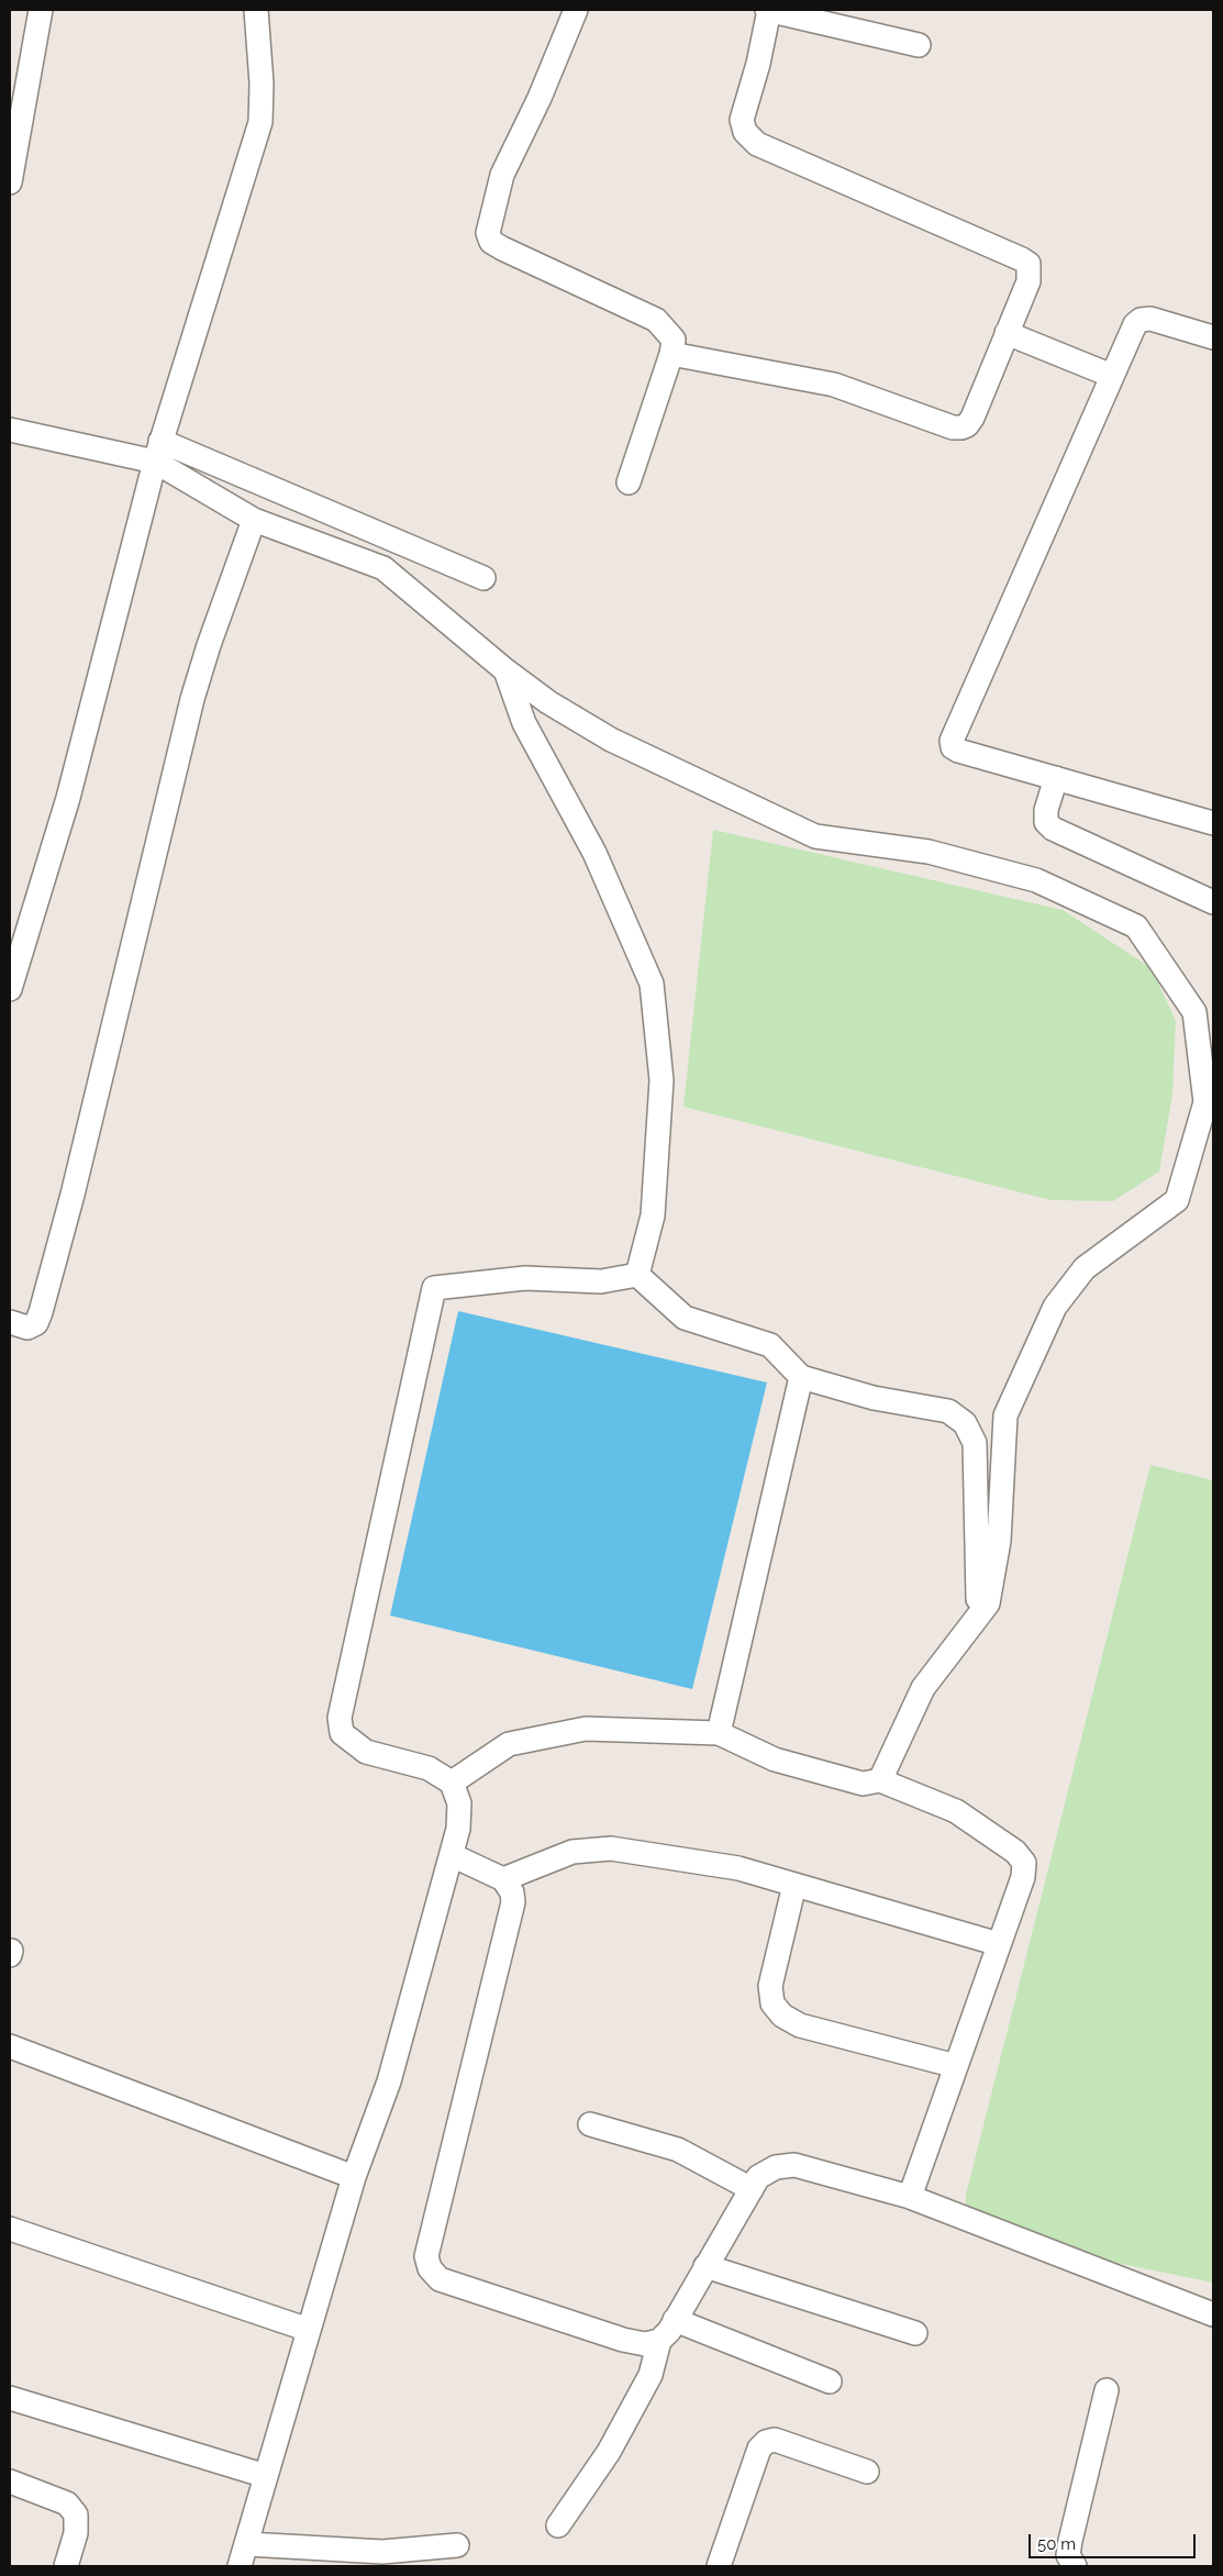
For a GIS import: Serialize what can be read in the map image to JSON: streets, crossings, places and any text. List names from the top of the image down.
{
  "scale_bar": "50 m"
}
